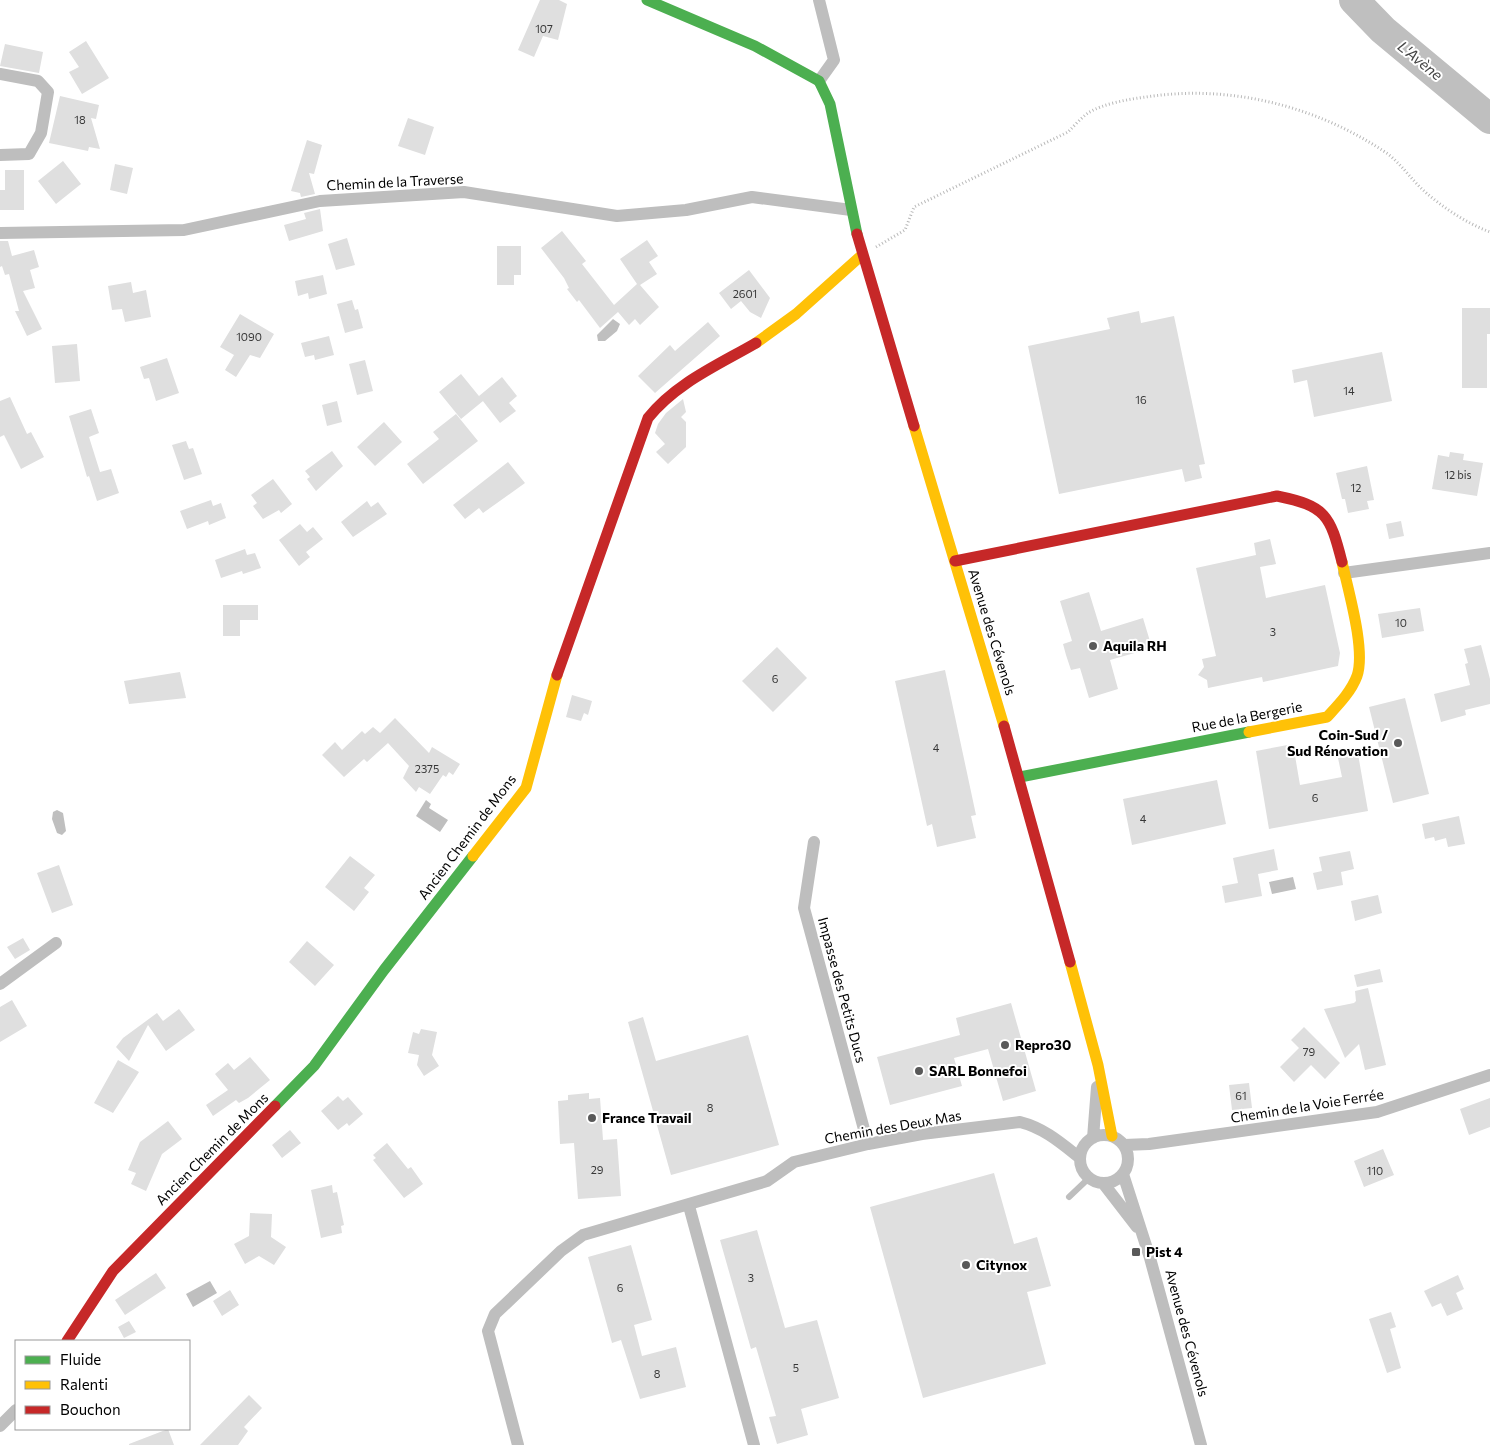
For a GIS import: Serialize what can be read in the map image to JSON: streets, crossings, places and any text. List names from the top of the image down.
{
  "streets": {
    "street": [
      "Chemin de la Traverse",
      "Avenue des Cévenols",
      "Rue de la Bergerie",
      "Ancien Chemin de Mons",
      "Impasse des Petits Ducs",
      "Chemin de la Voie Ferrée",
      "Chemin des Deux Mas"
    ]
  },
  "crossings": [
    ["Chemin de la Traverse", "Avenue des Cévenols"],
    ["Avenue des Cévenols", "Rue de la Bergerie"],
    ["Avenue des Cévenols", "Ancien Chemin de Mons"],
    ["Avenue des Cévenols", "Chemin de la Voie Ferrée"],
    ["Avenue des Cévenols", "Chemin des Deux Mas"],
    ["Impasse des Petits Ducs", "Chemin des Deux Mas"],
    ["Chemin de la Voie Ferrée", "Chemin des Deux Mas"]
  ],
  "water": ["L'Avène"],
  "places": {
    "other": [
      "Aquila RH",
      "Coin-Sud / Sud Rénovation",
      "Repro30",
      "SARL Bonnefoi",
      "France Travail",
      "Citynox"
    ],
    "transit": ["Pist 4"]
  },
  "house_numbers": [
    "107",
    "18",
    "2601",
    "1090",
    "14",
    "16",
    "12 bis",
    "12",
    "10",
    "3",
    "6",
    "4",
    "2375",
    "6",
    "4",
    "79",
    "61",
    "8",
    "29",
    "110",
    "3",
    "6",
    "5",
    "8"
  ],
  "legend": ["Fluide", "Ralenti", "Bouchon"]
}
